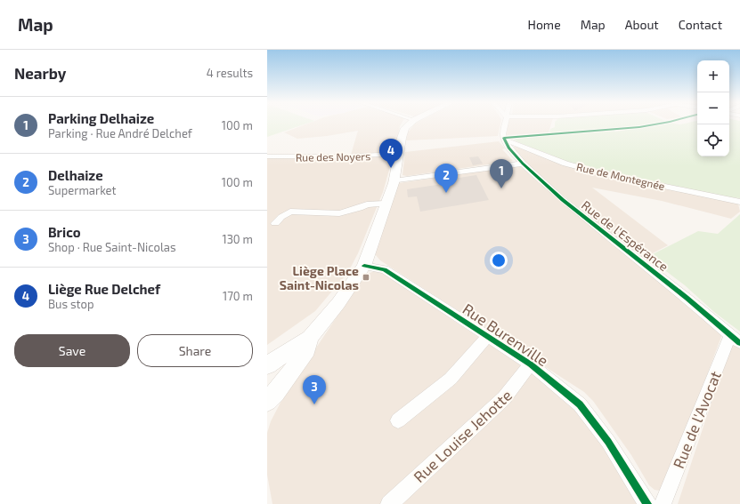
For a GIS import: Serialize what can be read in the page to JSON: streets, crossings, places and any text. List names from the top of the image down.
{
  "streets": {
    "street": [
      "Rue des Noyers",
      "Rue de Montegnée",
      "Rue de l'Espérance",
      "Rue Burenville",
      "Rue de l'Avocat",
      "Rue Louise Jehotte"
    ]
  },
  "crossings": [
    ["Rue de Montegnée", "Rue de l'Espérance"],
    ["Rue de l'Espérance", "Rue de l'Avocat"],
    ["Rue Burenville", "Rue Louise Jehotte"]
  ],
  "places": {
    "transit": ["Liège Place Saint-Nicolas"]
  },
  "page": {
    "header": "Map",
    "nav": [
      "Home",
      "Map",
      "About",
      "Contact"
    ],
    "heading": ["Nearby", "4 results"],
    "map_buttons": ["+", "−"],
    "list": [
      {
        "mark": "1",
        "name": "Parking Delhaize",
        "note": "Parking · Rue André Delchef",
        "value": "100 m"
      },
      {
        "mark": "2",
        "name": "Delhaize",
        "note": "Supermarket",
        "value": "100 m"
      },
      {
        "mark": "3",
        "name": "Brico",
        "note": "Shop · Rue Saint-Nicolas",
        "value": "130 m"
      },
      {
        "mark": "4",
        "name": "Liège Rue Delchef",
        "note": "Bus stop",
        "value": "170 m"
      }
    ],
    "pins": [
      "4",
      "1",
      "2",
      "3"
    ],
    "buttons": ["Save", "Share"]
  }
}
